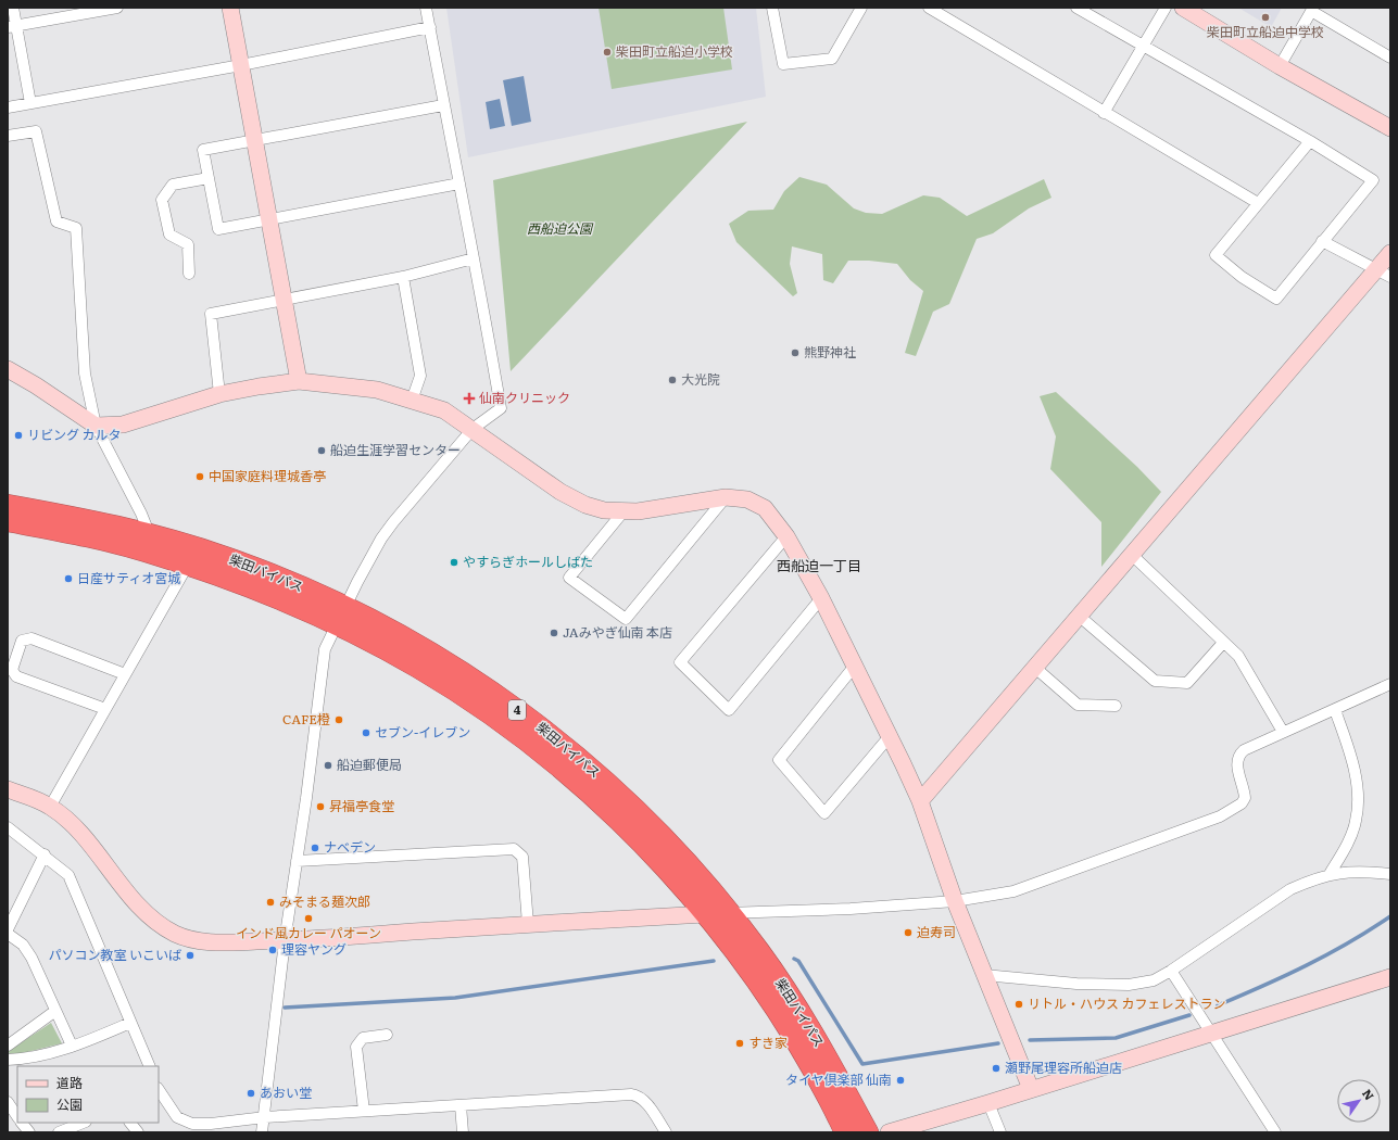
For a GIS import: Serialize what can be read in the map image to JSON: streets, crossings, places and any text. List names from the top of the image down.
{
  "streets": {
    "highway": ["柴田バイパス", "4"]
  },
  "districts": ["西船迫一丁目"],
  "parks": ["西船迫公園"],
  "places": {
    "other": [
      "柴田町立船迫中学校",
      "柴田町立船迫小学校",
      "熊野神社",
      "大光院",
      "リビング カルタ",
      "船迫生涯学習センター",
      "中国家庭料理城香亭",
      "やすらぎホールしばた",
      "日産サティオ宮城",
      "JAみやぎ仙南 本店",
      "CAFE橙",
      "セブン-イレブン",
      "船迫郵便局",
      "昇福亭食堂",
      "ナベデン",
      "みそまる麺次郎",
      "インド風カレー パオーン",
      "迫寿司",
      "理容ヤング",
      "パソコン教室 いこいば",
      "リトル・ハウス カフェレストラン",
      "すき家",
      "瀬野尾理容所船迫店",
      "タイヤ倶楽部 仙南",
      "あおい堂"
    ],
    "health": ["仙南クリニック"]
  },
  "legend": ["道路", "公園"],
  "north": "top right"
}
